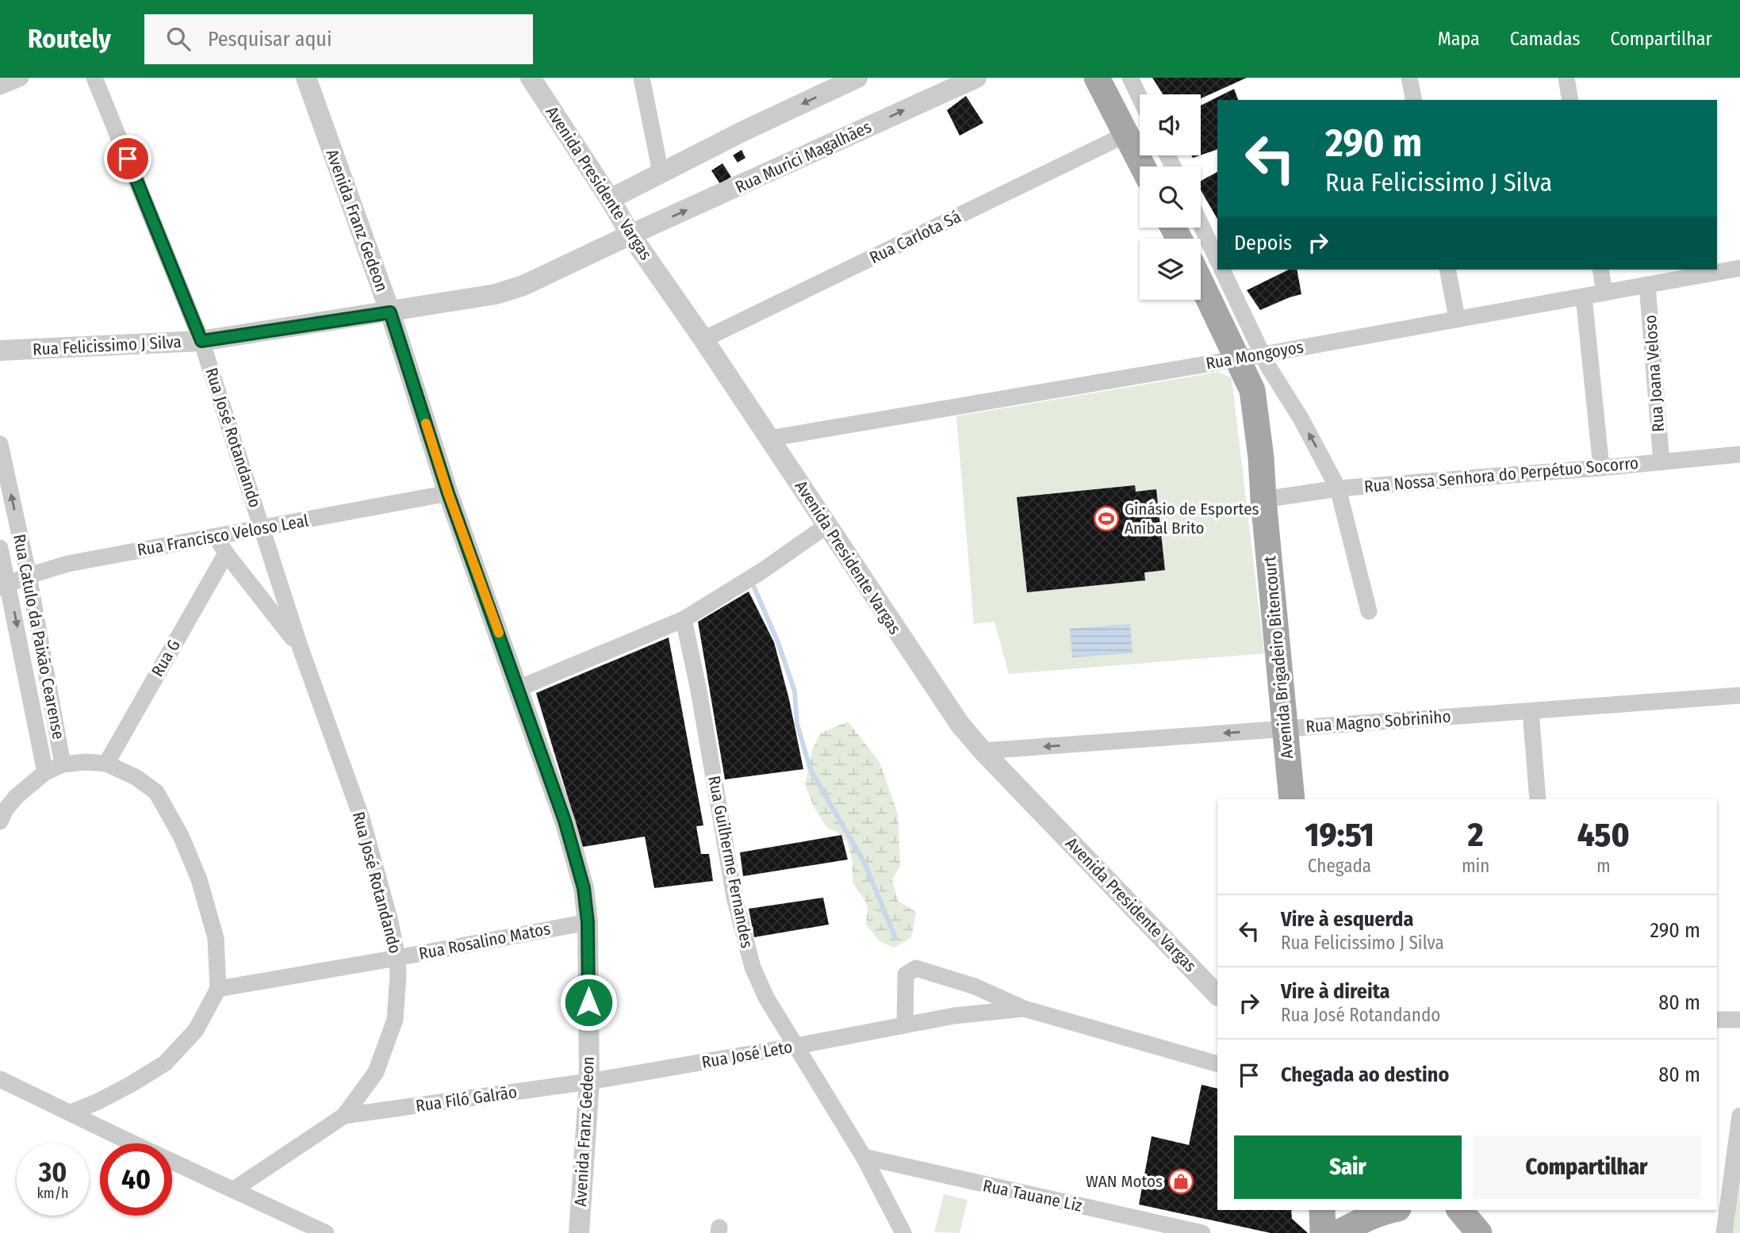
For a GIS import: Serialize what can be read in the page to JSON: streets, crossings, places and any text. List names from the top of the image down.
{
  "streets": {
    "main road": ["Avenida Brigadeiro Bitencourt"],
    "street": [
      "Rua Murici Magalhães",
      "Avenida Presidente Vargas",
      "Avenida Franz Gedeon",
      "Rua Carlota Sá",
      "Rua Felicissimo J Silva",
      "Rua Mongoyos",
      "Rua Joana Veloso",
      "Rua José Rotandando",
      "Rua Nossa Senhora do Perpétuo Socorro",
      "Rua Francisco Veloso Leal",
      "Rua Catulo da Paixão Cearense",
      "Rua G",
      "Rua Magno Sobriniho",
      "Rua Guilherme Fernandes",
      "Rua Rosalino Matos",
      "Rua José Leto",
      "Rua Filó Galrão",
      "Rua Tauane Liz"
    ]
  },
  "crossings": [
    ["Rua Murici Magalhães", "Avenida Presidente Vargas"],
    ["Rua Murici Magalhães", "Rua Felicissimo J Silva"],
    ["Avenida Presidente Vargas", "Rua Carlota Sá"],
    ["Avenida Presidente Vargas", "Rua Felicissimo J Silva"],
    ["Avenida Presidente Vargas", "Rua Mongoyos"],
    ["Avenida Presidente Vargas", "Rua Magno Sobriniho"],
    ["Avenida Franz Gedeon", "Rua Felicissimo J Silva"],
    ["Avenida Franz Gedeon", "Rua Francisco Veloso Leal"],
    ["Avenida Franz Gedeon", "Rua Rosalino Matos"],
    ["Avenida Franz Gedeon", "Rua José Leto"],
    ["Avenida Franz Gedeon", "Rua Filó Galrão"],
    ["Rua Felicissimo J Silva", "Rua José Rotandando"],
    ["Rua Mongoyos", "Rua Joana Veloso"],
    ["Rua Mongoyos", "Avenida Brigadeiro Bitencourt"],
    ["Rua Joana Veloso", "Rua Nossa Senhora do Perpétuo Socorro"],
    ["Rua José Rotandando", "Rua Francisco Veloso Leal"],
    ["Rua José Rotandando", "Rua G"],
    ["Rua José Rotandando", "Rua Rosalino Matos"],
    ["Rua José Rotandando", "Rua Filó Galrão"],
    ["Rua Nossa Senhora do Perpétuo Socorro", "Avenida Brigadeiro Bitencourt"],
    ["Rua Francisco Veloso Leal", "Rua Catulo da Paixão Cearense"],
    ["Avenida Brigadeiro Bitencourt", "Rua Magno Sobriniho"],
    ["Rua Guilherme Fernandes", "Rua José Leto"],
    ["Rua Guilherme Fernandes", "Rua Tauane Liz"],
    ["Rua José Leto", "Rua Filó Galrão"]
  ],
  "one_way": ["Rua Magno Sobriniho"],
  "places": {
    "sports": ["Ginásio de Esportes Anibal Brito"],
    "shop": ["WAN Motos"]
  },
  "page": {
    "header": "Routely",
    "search": "Pesquisar aqui",
    "nav": ["Mapa", "Camadas", "Compartilhar"],
    "turn": ["290 m", "Rua Felicissimo J Silva"],
    "then": "Depois",
    "eta": [
      "19:51",
      "Chegada",
      "2",
      "min",
      "450",
      "m"
    ],
    "list": [
      {
        "name": "Vire à esquerda",
        "note": "Rua Felicissimo J Silva",
        "value": "290 m"
      },
      {
        "name": "Vire à direita",
        "note": "Rua José Rotandando",
        "value": "80 m"
      },
      {
        "name": "Chegada ao destino",
        "value": "80 m"
      }
    ],
    "buttons": ["Sair", "Compartilhar"],
    "speed": "30 km/h",
    "limit": "40"
  }
}
